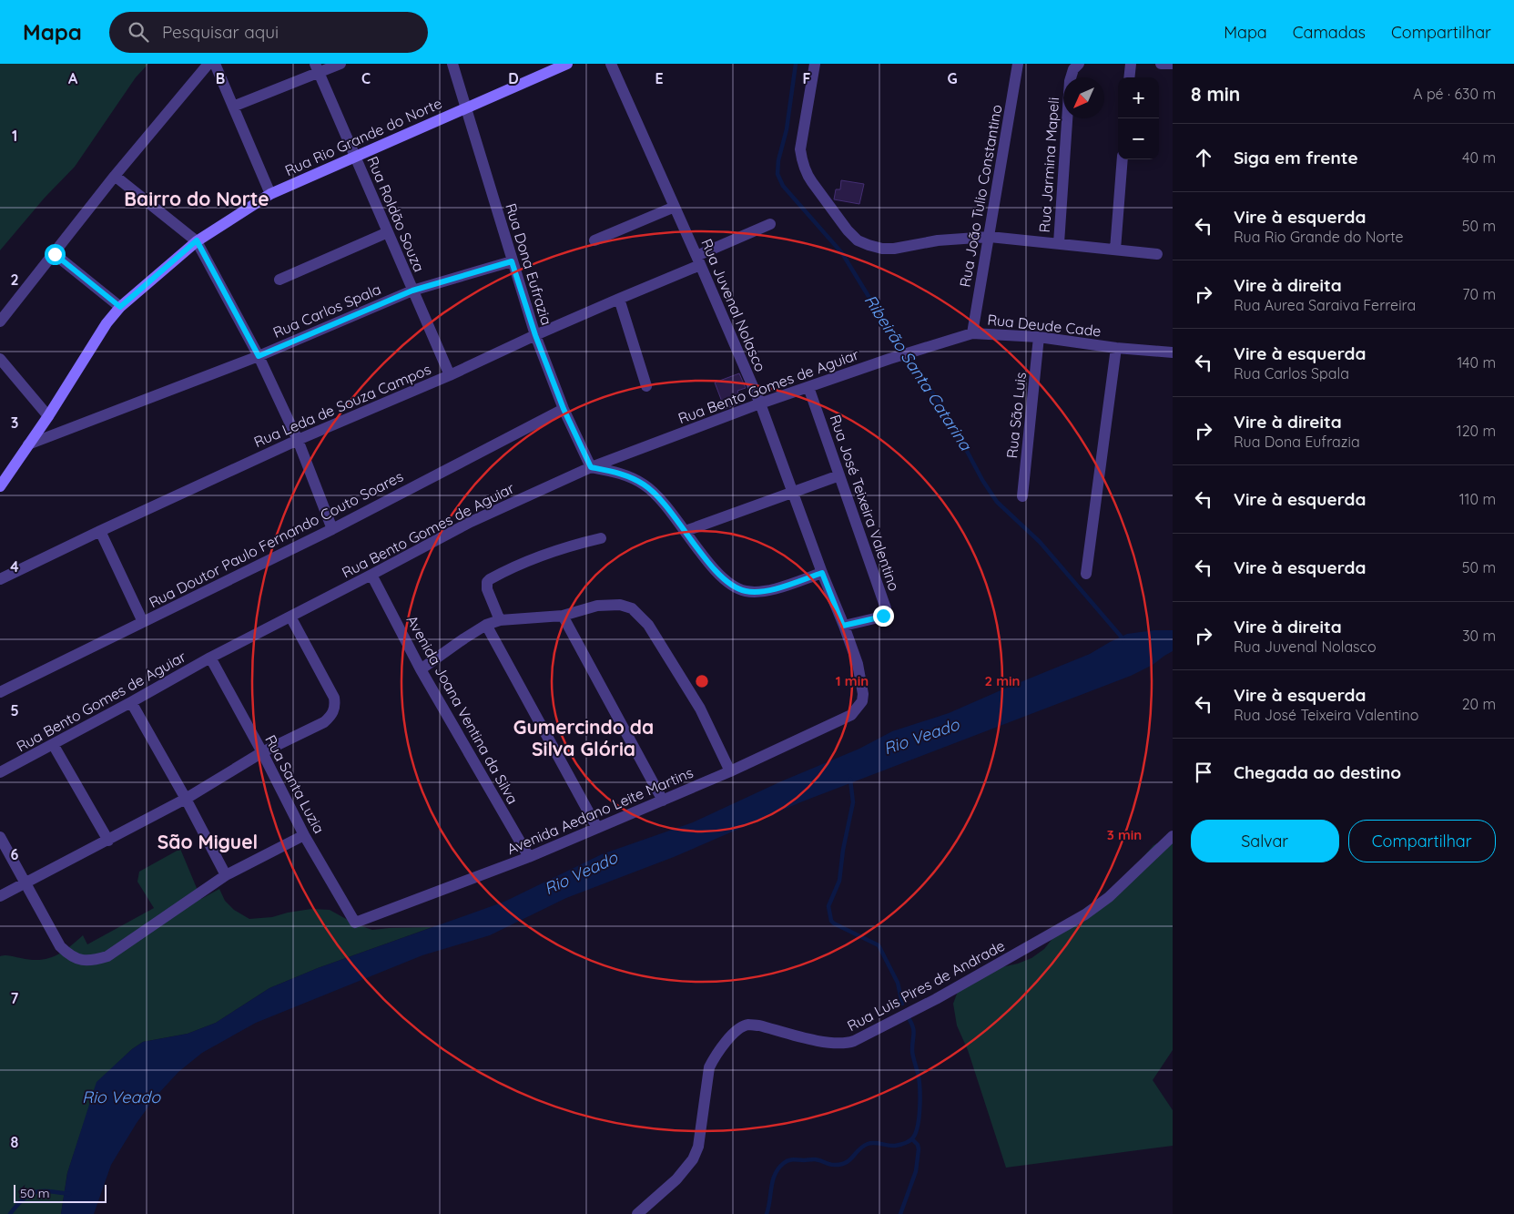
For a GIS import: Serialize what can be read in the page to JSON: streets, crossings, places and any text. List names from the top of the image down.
{
  "streets": {
    "main road": ["Rua Rio Grande do Norte"],
    "street": [
      "Rua Jarmina Mapeli",
      "Rua João Tulio Constantino",
      "Rua Roldão Souza",
      "Rua Dona Eufrazia",
      "Rua Juvenal Nolasco",
      "Rua Carlos Spala",
      "Rua Deude Cade",
      "Rua Bento Gomes de Aguiar",
      "Rua Leda de Souza Campos",
      "Rua São Luis",
      "Rua José Teixeira Valentino",
      "Rua Doutor Paulo Fernando Couto Soares",
      "Avenida Joana Ventina da Silva",
      "Rua Santa Luzia",
      "Avenida Aedano Leite Martins",
      "Rua Luis Pires de Andrade"
    ]
  },
  "crossings": [
    ["Rua Rio Grande do Norte", "Rua Roldão Souza"],
    ["Rua Rio Grande do Norte", "Rua Dona Eufrazia"],
    ["Rua Rio Grande do Norte", "Rua Carlos Spala"],
    ["Rua João Tulio Constantino", "Rua Deude Cade"],
    ["Rua Roldão Souza", "Rua Carlos Spala"],
    ["Rua Roldão Souza", "Rua Leda de Souza Campos"],
    ["Rua Dona Eufrazia", "Rua Carlos Spala"],
    ["Rua Dona Eufrazia", "Rua Bento Gomes de Aguiar"],
    ["Rua Dona Eufrazia", "Rua Leda de Souza Campos"],
    ["Rua Dona Eufrazia", "Rua Doutor Paulo Fernando Couto Soares"],
    ["Rua Juvenal Nolasco", "Rua Bento Gomes de Aguiar"],
    ["Rua Juvenal Nolasco", "Rua Leda de Souza Campos"],
    ["Rua Juvenal Nolasco", "Rua José Teixeira Valentino"],
    ["Rua Juvenal Nolasco", "Avenida Aedano Leite Martins"],
    ["Rua Deude Cade", "Rua Bento Gomes de Aguiar"],
    ["Rua Deude Cade", "Rua São Luis"],
    ["Rua Bento Gomes de Aguiar", "Rua José Teixeira Valentino"],
    ["Rua Bento Gomes de Aguiar", "Avenida Joana Ventina da Silva"],
    ["Rua Bento Gomes de Aguiar", "Rua Santa Luzia"],
    ["Avenida Joana Ventina da Silva", "Avenida Aedano Leite Martins"],
    ["Rua Santa Luzia", "Avenida Aedano Leite Martins"]
  ],
  "districts": ["Bairro do Norte", "Gumercindo da Silva Glória", "São Miguel"],
  "water": ["Ribeirão Santa Catarina", "Rio Veado"],
  "scale_bar": "50 m",
  "north": "bottom left",
  "page": {
    "header": "Mapa",
    "search": "Pesquisar aqui",
    "nav": ["Mapa", "Camadas", "Compartilhar"],
    "heading": ["8 min", "A pé · 630 m"],
    "map_buttons": ["+", "−"],
    "list": [
      ["Siga em frente", "40 m"],
      ["Vire à esquerda", "Rua Rio Grande do Norte", "50 m"],
      ["Vire à direita", "Rua Aurea Saraiva Ferreira", "70 m"],
      ["Vire à esquerda", "Rua Carlos Spala", "140 m"],
      ["Vire à direita", "Rua Dona Eufrazia", "120 m"],
      ["Vire à esquerda", "110 m"],
      ["Vire à esquerda", "50 m"],
      ["Vire à direita", "Rua Juvenal Nolasco", "30 m"],
      ["Vire à esquerda", "Rua José Teixeira Valentino", "20 m"],
      "Chegada ao destino"
    ],
    "buttons": ["Salvar", "Compartilhar"],
    "scale": "50 m"
  },
  "grid": {
    "columns": [
      "A",
      "B",
      "C",
      "D",
      "E",
      "F",
      "G"
    ],
    "rows": [
      "1",
      "2",
      "3",
      "4",
      "5",
      "6",
      "7",
      "8"
    ]
  },
  "rings": ["1 min", "2 min", "3 min"]
}
